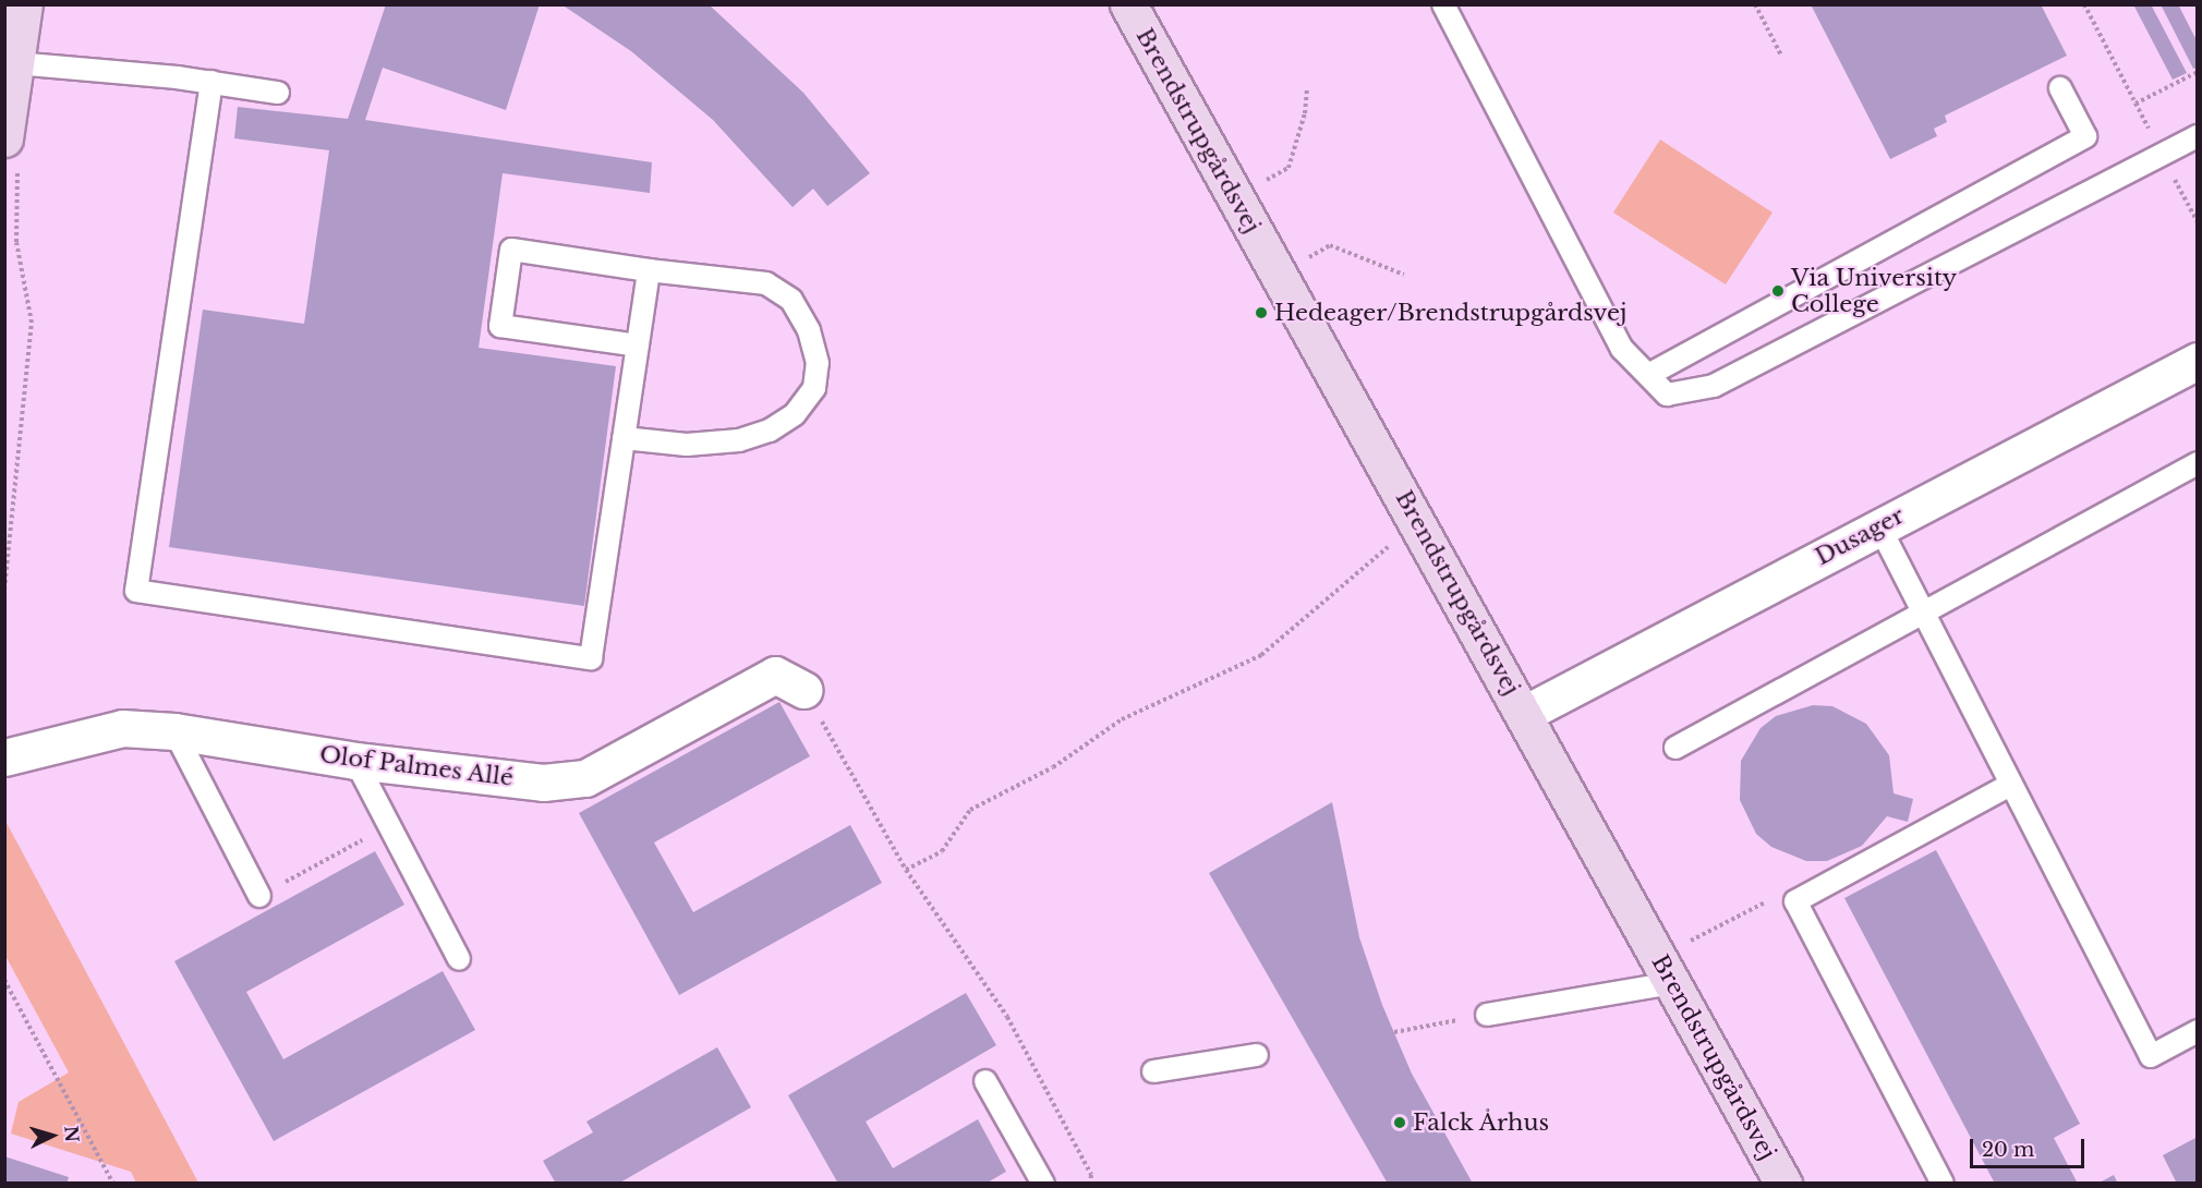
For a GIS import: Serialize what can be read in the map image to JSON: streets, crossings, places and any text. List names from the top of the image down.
{
  "streets": {
    "street": ["Brendstrupgårdsvej", "Dusager", "Olof Palmes Allé"]
  },
  "crossings": [
    ["Brendstrupgårdsvej", "Dusager"]
  ],
  "places": ["Via University College", "Hedeager/Brendstrupgårdsvej", "Falck Århus"],
  "scale_bar": "20 m",
  "north": "right"
}
